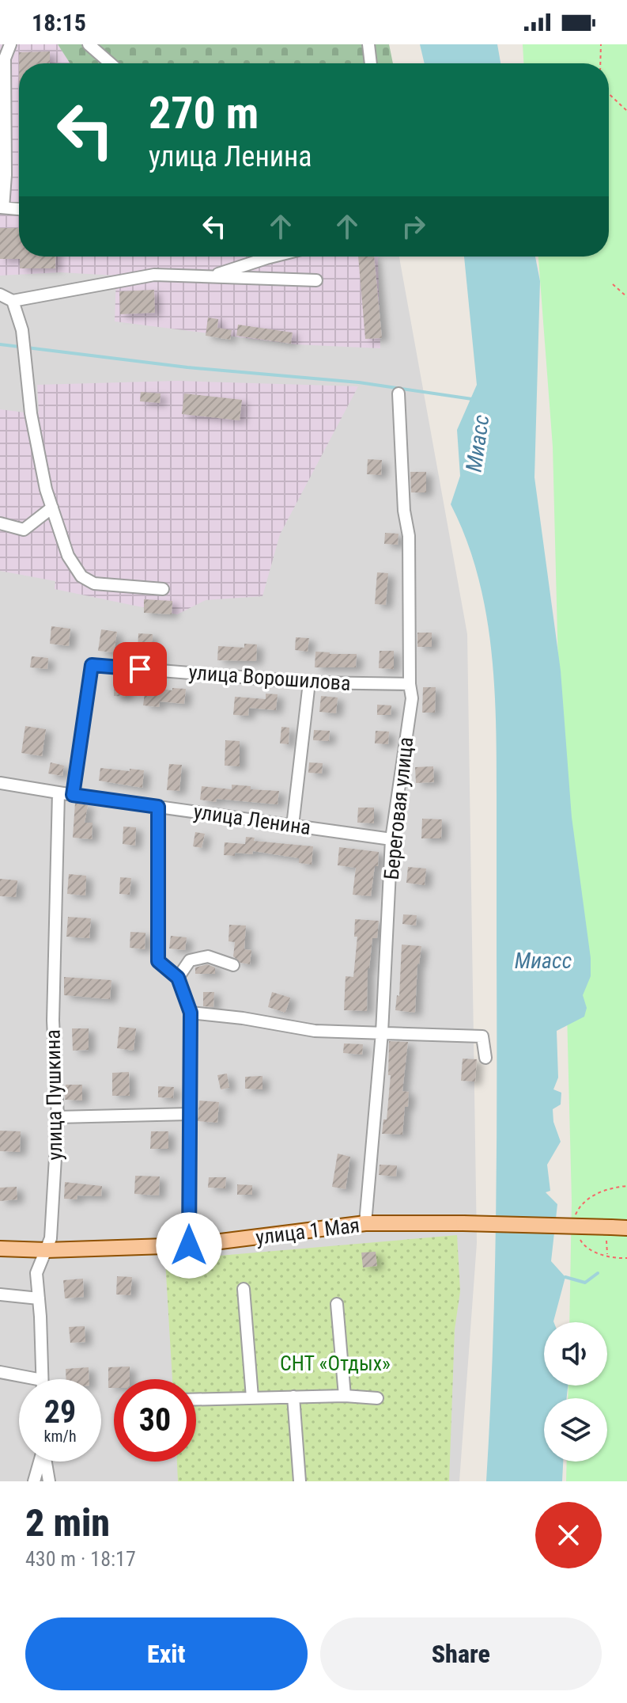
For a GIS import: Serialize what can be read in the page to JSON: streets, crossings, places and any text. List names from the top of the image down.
{
  "streets": {
    "main road": ["улица 1 Мая"],
    "street": [
      "улица Ворошилова",
      "Береговая улица",
      "улица Ленина",
      "улица Пушкина"
    ]
  },
  "crossings": [
    ["улица Ворошилова", "Береговая улица"],
    ["улица Ворошилова", "улица Ленина"],
    ["Береговая улица", "улица Ленина"],
    ["Береговая улица", "улица 1 Мая"],
    ["улица Ленина", "улица Пушкина"],
    ["улица Пушкина", "улица 1 Мая"]
  ],
  "water": ["Миасс"],
  "parks": ["СНТ «Отдых»"],
  "page": {
    "status": "18:15",
    "turn": ["270 m", "улица Ленина"],
    "speed": "29 km/h",
    "limit": "30",
    "heading": ["2 min", "430 m · 18:17"],
    "buttons": ["Exit", "Share"]
  }
}
